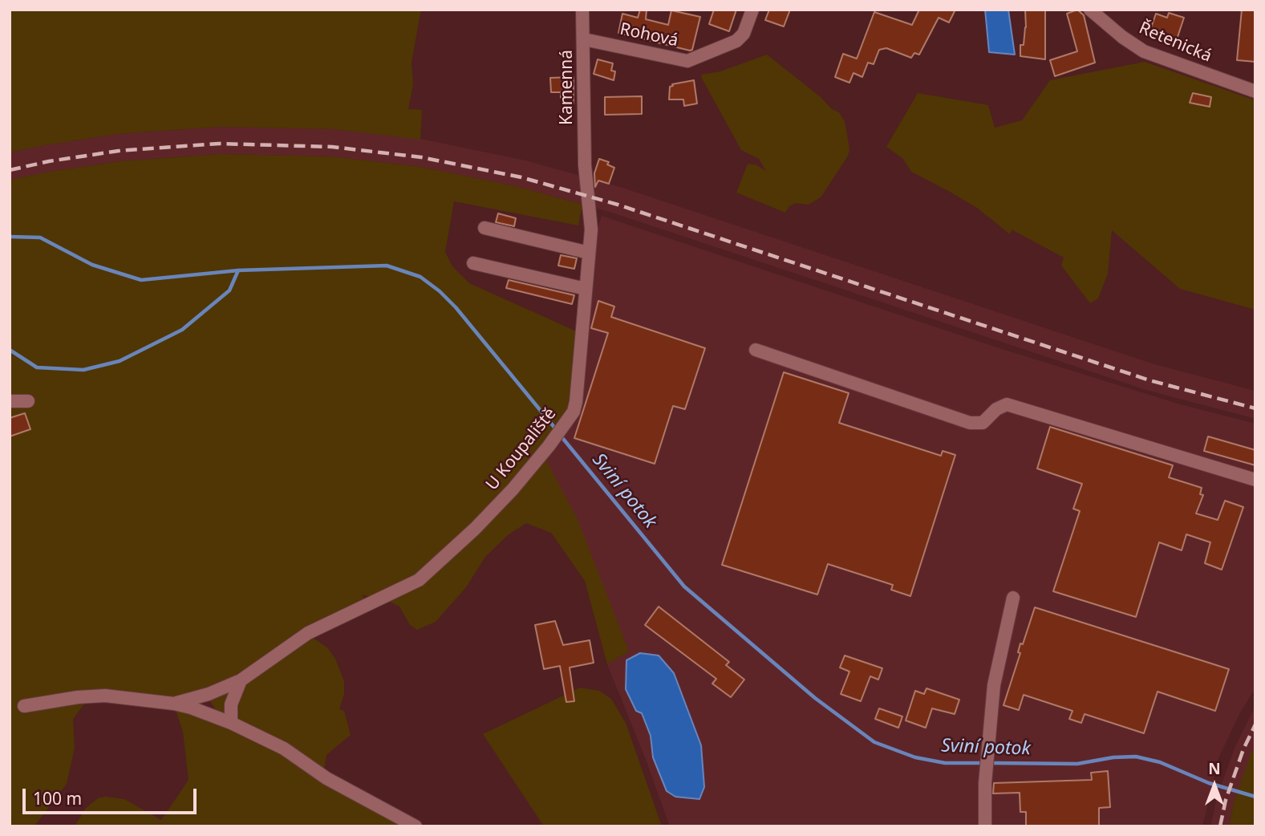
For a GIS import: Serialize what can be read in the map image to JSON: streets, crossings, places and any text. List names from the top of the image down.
{
  "streets": {
    "street": [
      "Rohová",
      "Řetenická",
      "Kamenná",
      "U Koupaliště"
    ]
  },
  "crossings": [
    ["Rohová", "Kamenná"],
    ["Kamenná", "U Koupaliště"]
  ],
  "water": ["Sviní potok"],
  "scale_bar": "100 m",
  "north": "top"
}
